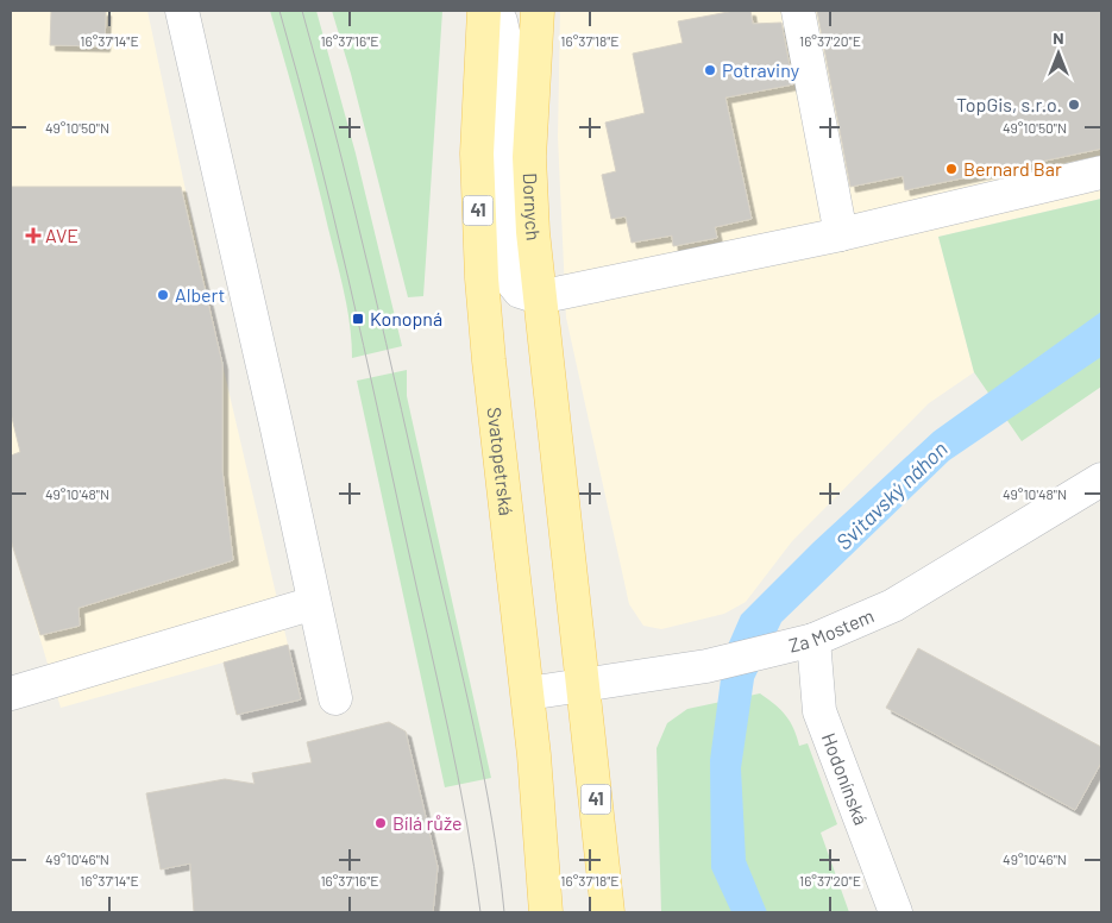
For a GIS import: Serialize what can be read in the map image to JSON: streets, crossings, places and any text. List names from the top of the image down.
{
  "streets": {
    "main road": ["Dornych", "41", "Svatopetrská"],
    "street": ["Za Mostem", "Hodonínská"]
  },
  "crossings": [
    ["Dornych", "41"],
    ["Dornych", "Za Mostem"],
    ["41", "Za Mostem"],
    ["Svatopetrská", "Za Mostem"],
    ["Za Mostem", "Hodonínská"]
  ],
  "water": ["Svitavský náhon"],
  "places": {
    "other": [
      "Potraviny",
      "TopGis, s.r.o.",
      "Bernard Bar",
      "Albert",
      "Bílá růže"
    ],
    "health": ["AVE"],
    "transit": ["Konopná"]
  },
  "north": "top",
  "coordinates": [
    "16°37'14\"E",
    "16°37'16\"E",
    "16°37'18\"E",
    "16°37'20\"E",
    "49°10'50\"N",
    "49°10'48\"N",
    "49°10'46\"N"
  ]
}
